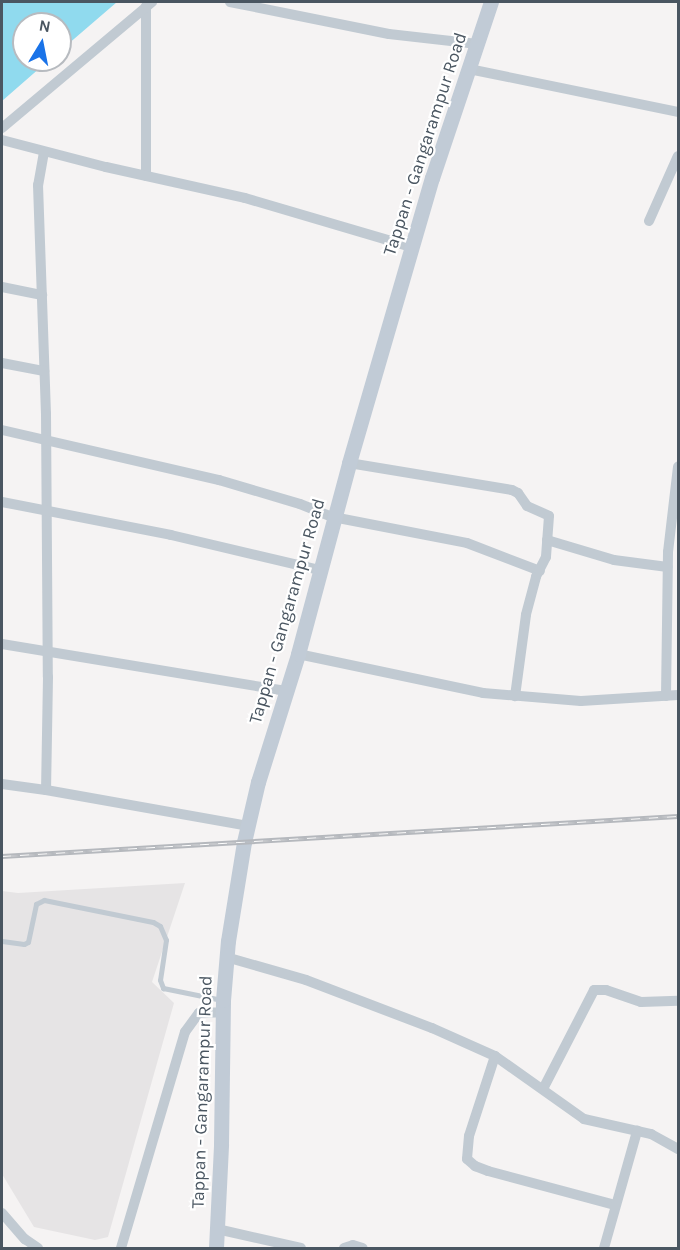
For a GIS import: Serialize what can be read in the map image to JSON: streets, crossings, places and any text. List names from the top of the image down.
{
  "streets": {
    "main road": ["Tappan - Gangarampur Road"]
  },
  "north": "top"
}
